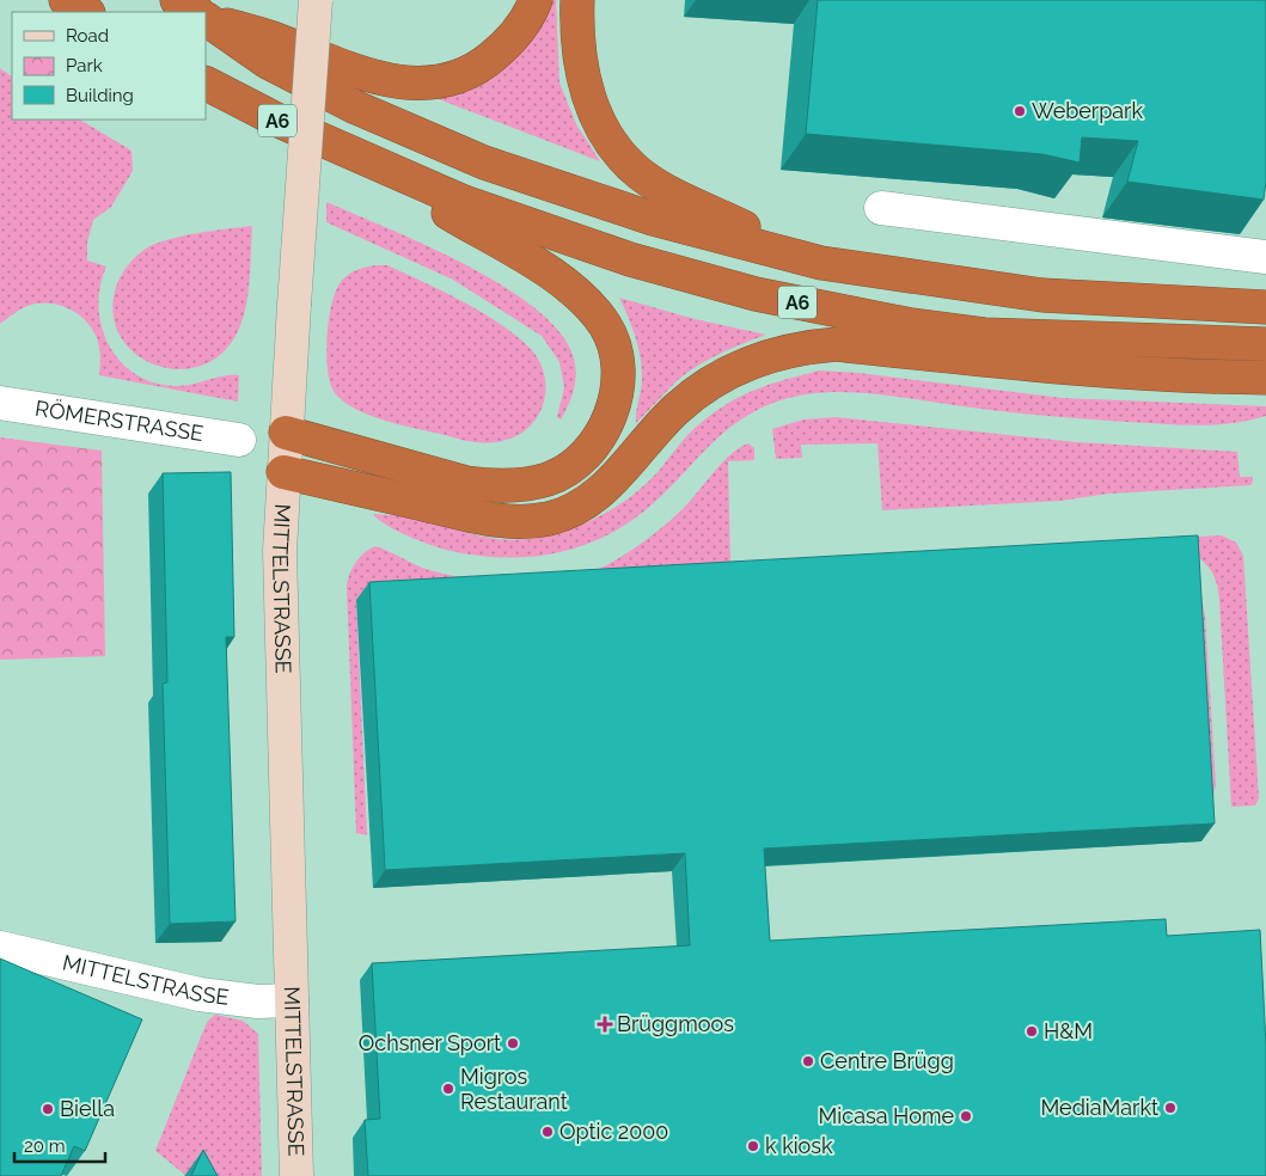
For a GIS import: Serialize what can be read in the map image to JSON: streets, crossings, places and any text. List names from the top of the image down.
{
  "streets": {
    "highway": ["A6"],
    "main road": ["MITTELSTRASSE"],
    "street": ["RÖMERSTRASSE"]
  },
  "places": {
    "other": [
      "Weberpark",
      "H&M",
      "Ochsner Sport",
      "Centre Brügg",
      "Migros Restaurant",
      "MediaMarkt",
      "Biella",
      "Micasa Home",
      "Optic 2000",
      "k kiosk"
    ],
    "health": ["Brüggmoos"]
  },
  "legend": ["Road", "Park", "Building"],
  "scale_bar": "20 m"
}
